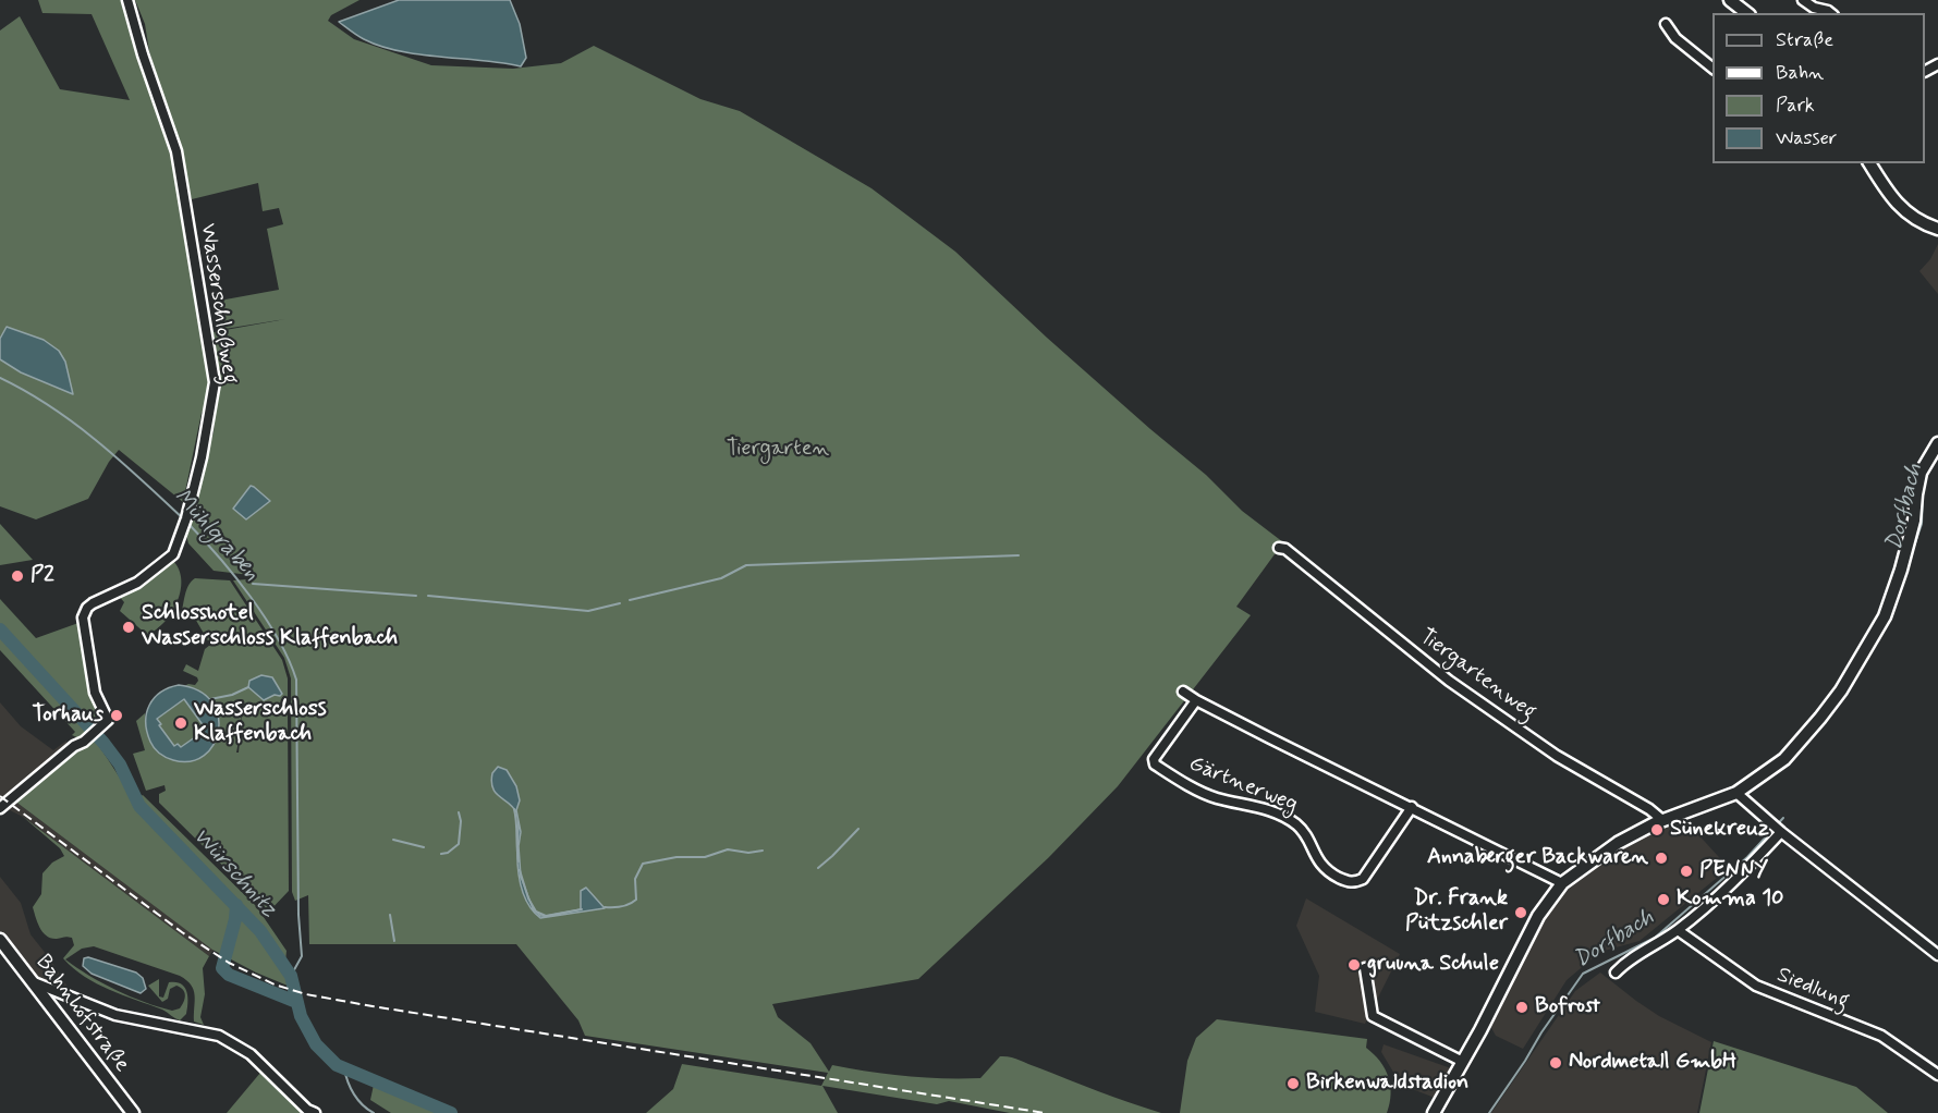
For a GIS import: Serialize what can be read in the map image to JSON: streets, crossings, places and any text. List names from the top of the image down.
{
  "streets": {
    "street": [
      "Wasserschloßweg",
      "Tiergartenweg",
      "Gärtnerweg",
      "Siedlung",
      "Bahnhofstraße"
    ]
  },
  "water": ["Dorfbach", "Mühlgraben", "Würschnitz"],
  "parks": ["Tiergarten"],
  "places": [
    "P2",
    "Schlosshotel Wasserschloss Klaffenbach",
    "Torhaus",
    "Wasserschloss Klaffenbach",
    "Sünekreuz",
    "Annaberger Backwaren",
    "PENNY",
    "Komma 10",
    "Dr. Frank Pützschler",
    "gruuna Schule",
    "Bofrost",
    "Nordmetall GmbH",
    "Birkenwaldstadion"
  ],
  "legend": [
    "Straße",
    "Bahn",
    "Park",
    "Wasser"
  ]
}
